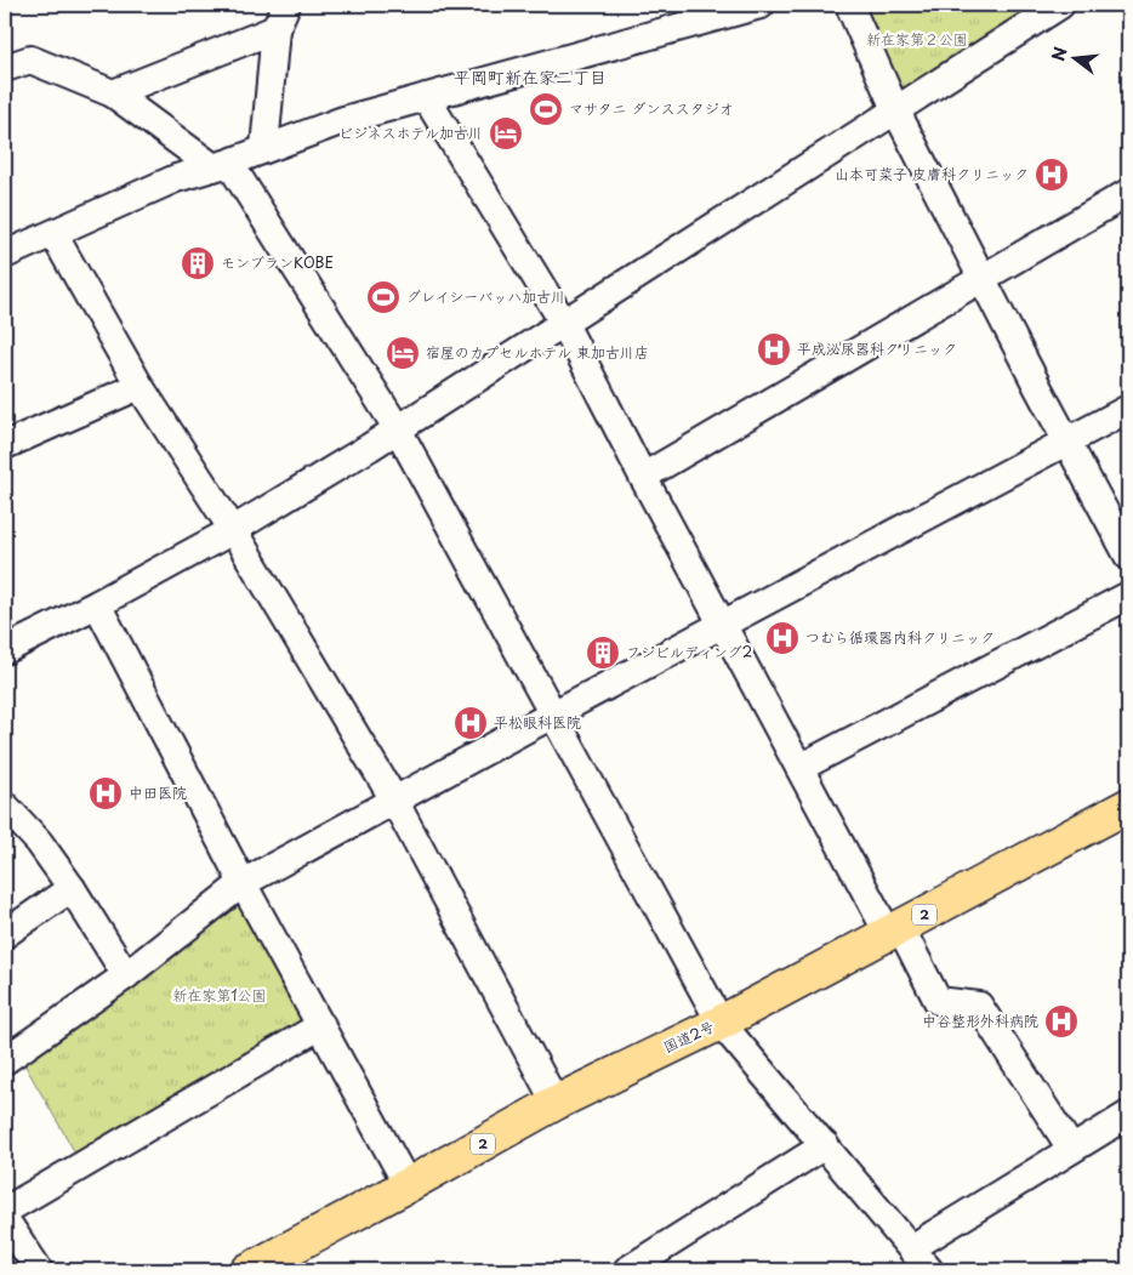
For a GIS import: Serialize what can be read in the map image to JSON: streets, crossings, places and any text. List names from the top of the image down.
{
  "streets": {
    "highway": ["2", "国道2号"]
  },
  "districts": ["平岡町新在家二丁目"],
  "parks": ["新在家第２公園", "新在家第1公園"],
  "places": {
    "sports": ["マサタニ ダンススタジオ", "グレイシーバッハ加古川"],
    "hotel": ["ビジネスホテル加古川", "宿屋のカプセルホテル 東加古川店"],
    "hospital": [
      "山本可菜子 皮膚科クリニック",
      "平成泌尿器科クリニック",
      "つむら循環器内科クリニック",
      "平松眼科医院",
      "中田医院",
      "中谷整形外科病院"
    ],
    "building": ["モンブランKOBE", "フジビルディング2"]
  },
  "north": "left"
}
